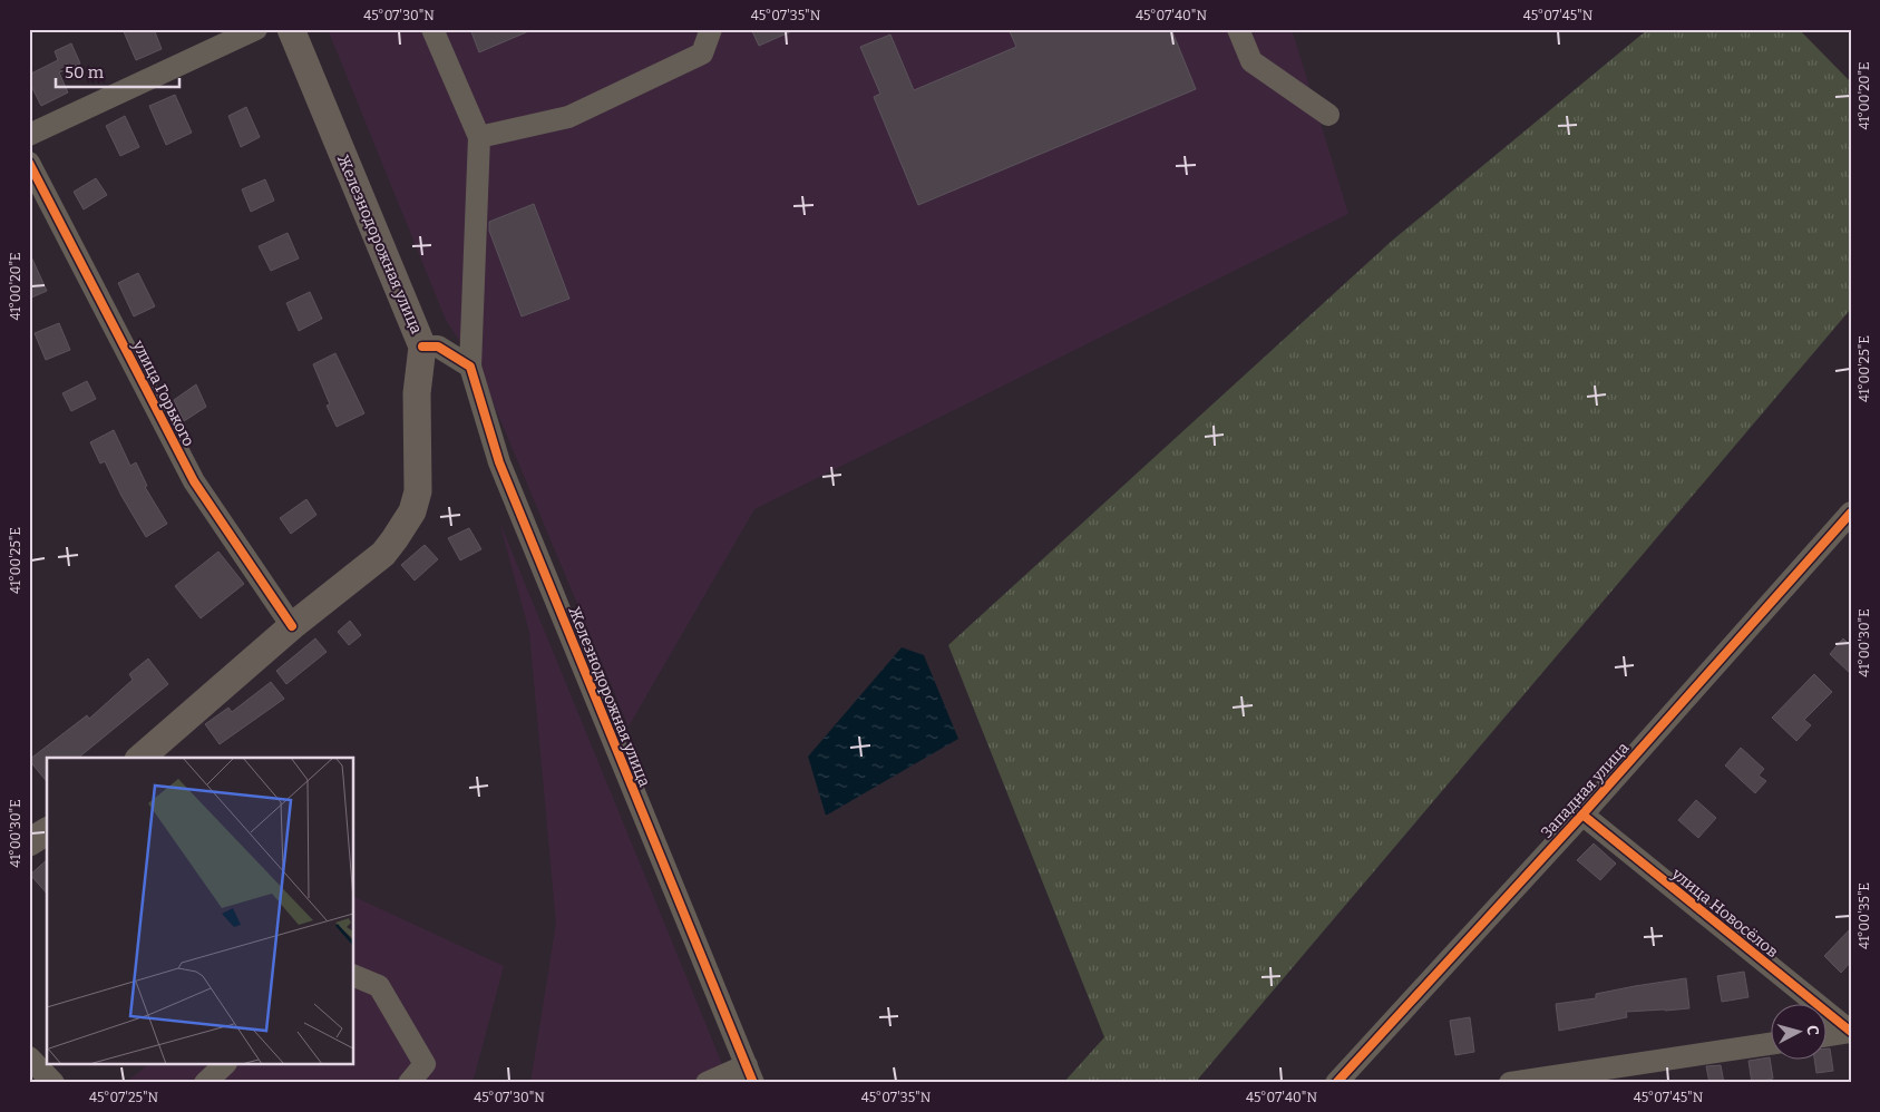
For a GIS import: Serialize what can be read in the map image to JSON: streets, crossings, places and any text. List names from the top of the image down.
{
  "streets": {
    "main road": ["Железнодорожная улица"],
    "street": ["улица Горького", "Западная улица", "улица Новосёлов"]
  },
  "crossings": [
    ["Западная улица", "улица Новосёлов"]
  ],
  "scale_bar": "50 m",
  "north": "right",
  "coordinates": [
    "45°07'30\"N",
    "45°07'35\"N",
    "45°07'40\"N",
    "45°07'45\"N",
    "41°00'20\"E",
    "41°00'25\"E",
    "41°00'30\"E",
    "41°00'35\"E",
    "45°07'25\"N"
  ]
}
